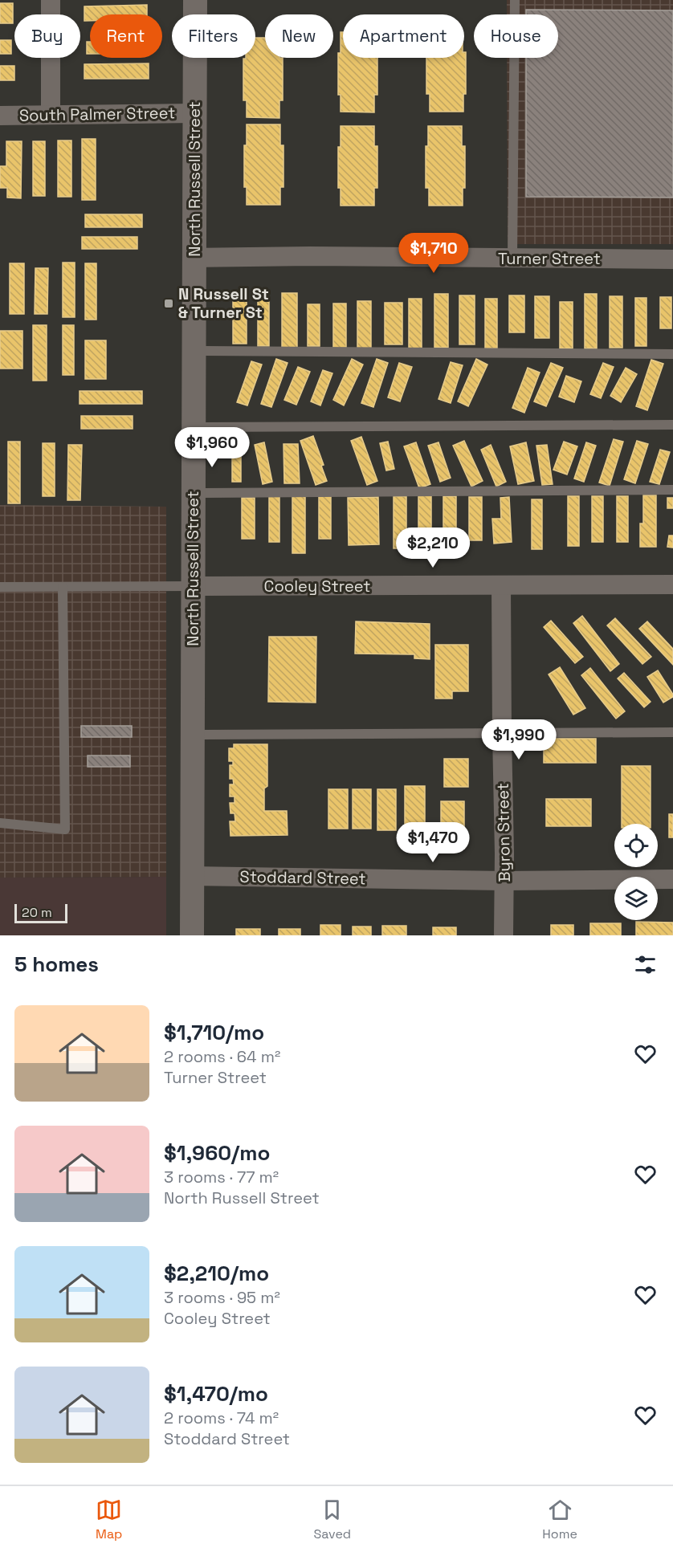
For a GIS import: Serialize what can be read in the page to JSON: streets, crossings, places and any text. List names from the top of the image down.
{
  "streets": {
    "street": [
      "South Palmer Street",
      "North Russell Street",
      "Turner Street",
      "Cooley Street",
      "Byron Street",
      "Stoddard Street"
    ]
  },
  "crossings": [
    ["South Palmer Street", "North Russell Street"],
    ["North Russell Street", "Turner Street"],
    ["North Russell Street", "Cooley Street"],
    ["North Russell Street", "Stoddard Street"],
    ["Cooley Street", "Byron Street"],
    ["Byron Street", "Stoddard Street"]
  ],
  "places": {
    "transit": ["N Russell St & Turner St"]
  },
  "scale_bar": "20 m",
  "page": {
    "chip": [
      "Buy",
      "Rent",
      "Filters",
      "New",
      "Apartment",
      "House"
    ],
    "price": [
      "$1,710",
      "$1,960",
      "$2,210",
      "$1,990",
      "$1,470"
    ],
    "scale": "20 m",
    "heading": "5 homes",
    "list": [
      {
        "name": "$1,710/mo",
        "note": "2 rooms · 64 m² · Turner Street"
      },
      {
        "name": "$1,960/mo",
        "note": "3 rooms · 77 m² · North Russell Street"
      },
      {
        "name": "$2,210/mo",
        "note": "3 rooms · 95 m² · Cooley Street"
      },
      {
        "name": "$1,470/mo",
        "note": "2 rooms · 74 m² · Stoddard Street"
      }
    ],
    "tabs": ["Map", "Saved", "Home"]
  }
}
